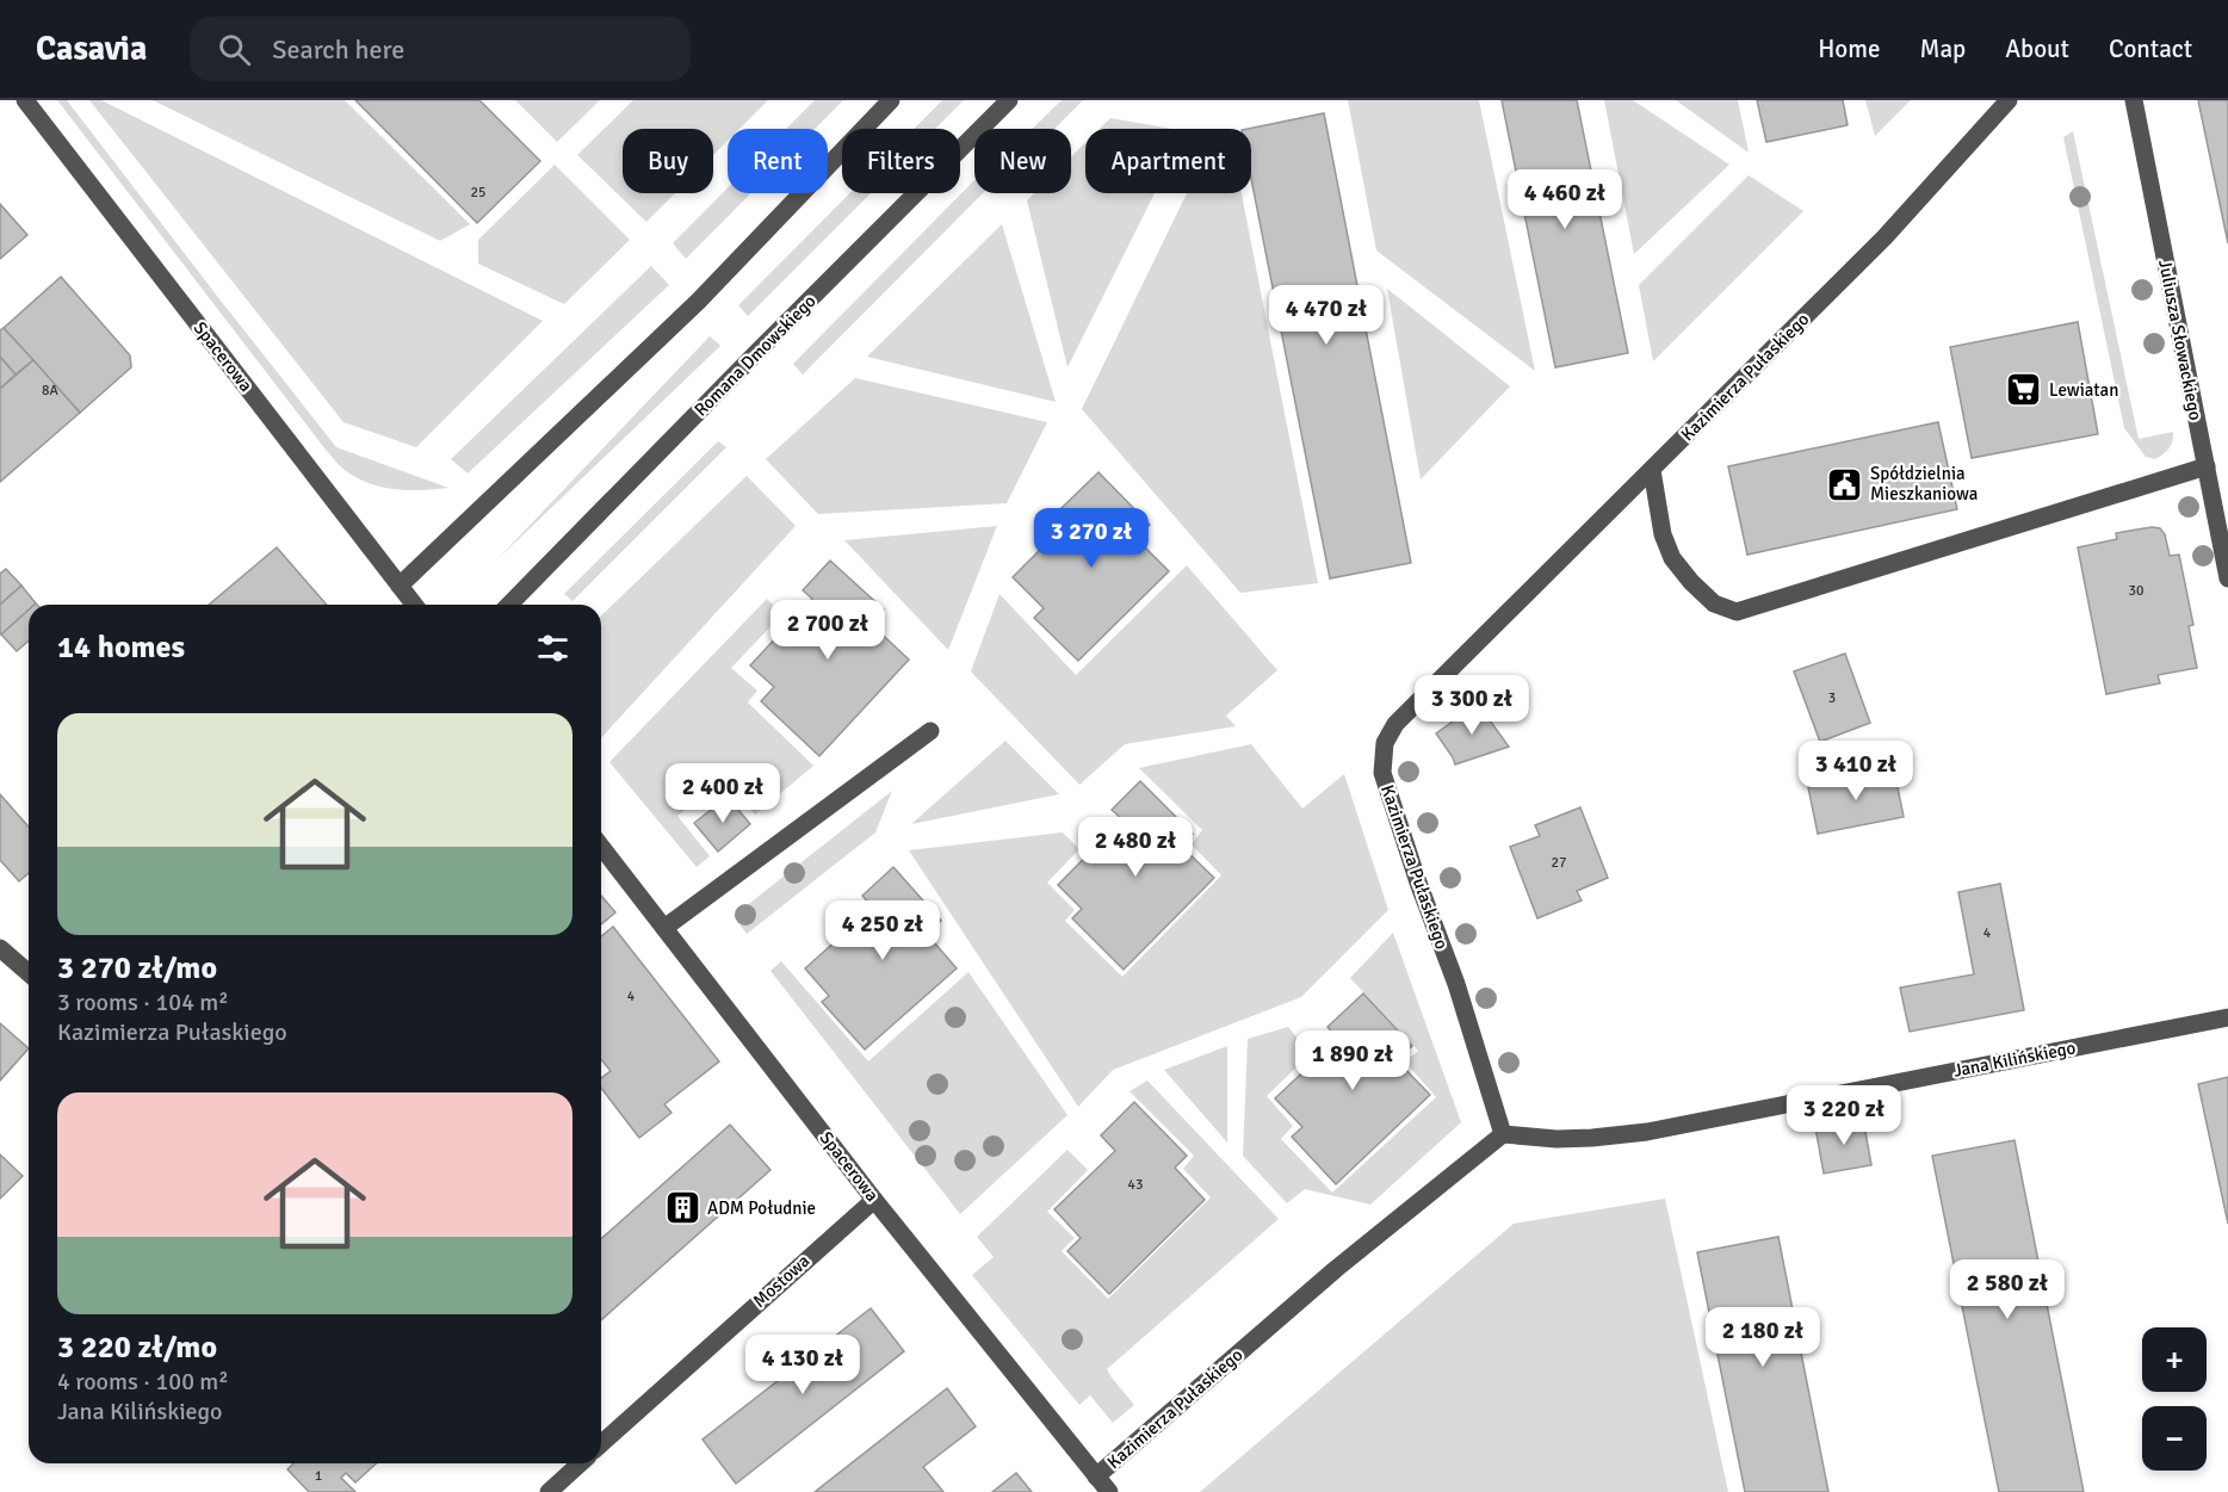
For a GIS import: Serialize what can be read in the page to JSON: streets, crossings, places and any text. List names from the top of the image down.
{
  "streets": {
    "street": [
      "Juliusza Słowackiego",
      "Romana Dmowskiego",
      "Spacerowa",
      "Kazimierza Pułaskiego",
      "Jana Kilińskiego",
      "Mostowa"
    ]
  },
  "crossings": [
    ["Spacerowa", "Kazimierza Pułaskiego"],
    ["Spacerowa", "Mostowa"],
    ["Kazimierza Pułaskiego", "Jana Kilińskiego"]
  ],
  "places": {
    "supermarket": ["Lewiatan"],
    "public building": ["Spółdzielnia Mieszkaniowa"],
    "building": ["ADM Południe"]
  },
  "house_numbers": [
    "25",
    "8A",
    "30",
    "3",
    "27",
    "4",
    "4",
    "43",
    "1"
  ],
  "page": {
    "header": "Casavia",
    "search": "Search here",
    "nav": [
      "Home",
      "Map",
      "About",
      "Contact"
    ],
    "chip": [
      "Buy",
      "Rent",
      "Filters",
      "New",
      "Apartment"
    ],
    "price": [
      "4 460 zł",
      "4 470 zł",
      "3 270 zł",
      "2 700 zł",
      "3 300 zł",
      "3 410 zł",
      "2 400 zł",
      "2 480 zł",
      "4 250 zł",
      "1 890 zł",
      "3 220 zł",
      "2 580 zł",
      "2 180 zł",
      "4 130 zł"
    ],
    "heading": "14 homes",
    "list": [
      {
        "name": "3 270 zł/mo",
        "note": "3 rooms · 104 m² · Kazimierza Pułaskiego"
      },
      {
        "name": "3 220 zł/mo",
        "note": "4 rooms · 100 m² · Jana Kilińskiego"
      }
    ],
    "map_buttons": ["+", "−"]
  }
}
